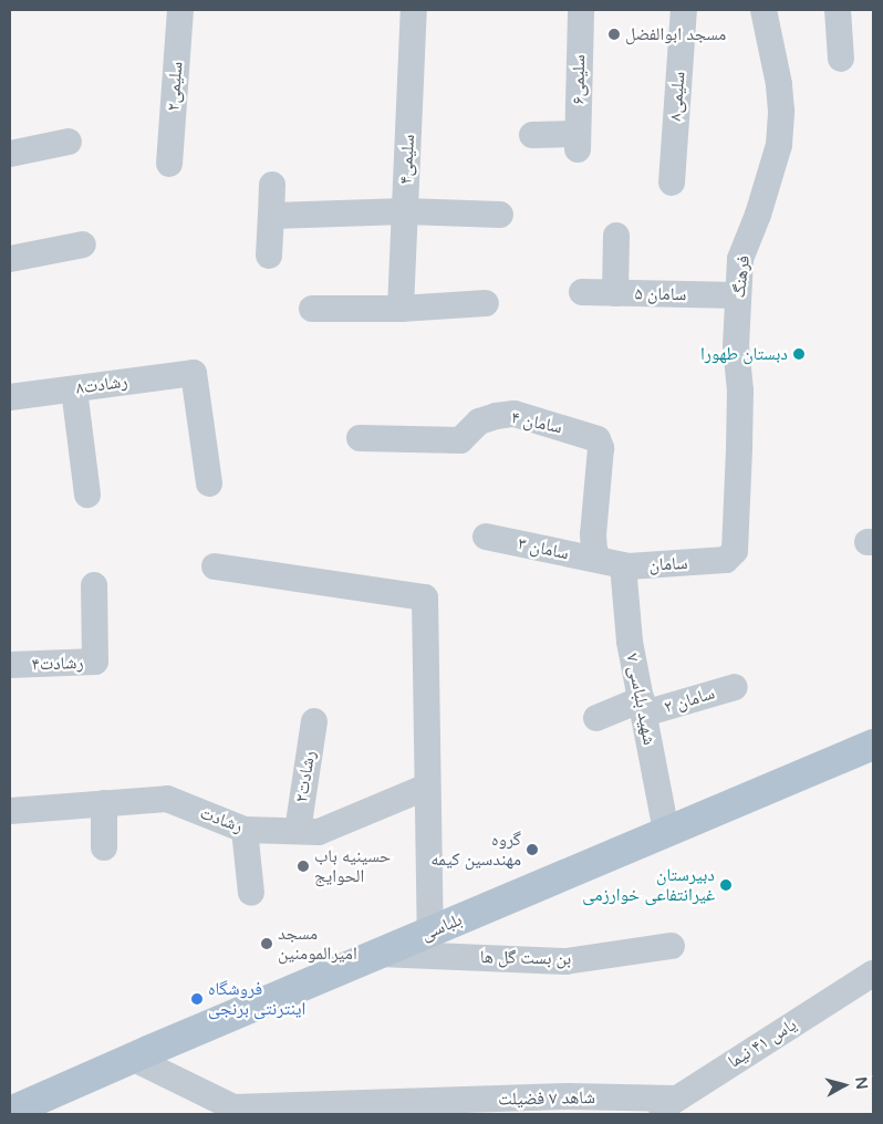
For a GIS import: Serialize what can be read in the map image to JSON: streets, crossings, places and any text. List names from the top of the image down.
{
  "streets": {
    "main road": ["بلباسی"],
    "street": [
      "سلیمی۶",
      "سلیمی۲",
      "سلیمی۸",
      "سلیمی۴",
      "فرهنگ",
      "سامان ۵",
      "رشادت۸",
      "سامان ۴",
      "سامان ۳",
      "سامان",
      "رشادت۴",
      "شهید بلباسی ۷",
      "سامان ۲",
      "رشادت۲",
      "رشادت",
      "بن بست گل ها",
      "یاس ۴۱ نیما",
      "شاهد ۷ فضیلت"
    ]
  },
  "crossings": [
    ["فرهنگ", "سامان ۵"],
    ["فرهنگ", "سامان"],
    ["سامان ۴", "سامان ۳"],
    ["سامان ۴", "سامان"],
    ["سامان ۴", "شهید بلباسی ۷"],
    ["سامان ۳", "سامان"],
    ["سامان ۳", "شهید بلباسی ۷"],
    ["سامان", "شهید بلباسی ۷"],
    ["شهید بلباسی ۷", "سامان ۲"],
    ["شهید بلباسی ۷", "بلباسی"],
    ["رشادت۲", "رشادت"],
    ["بلباسی", "بن بست گل ها"],
    ["بلباسی", "شاهد ۷ فضیلت"],
    ["یاس ۴۱ نیما", "شاهد ۷ فضیلت"]
  ],
  "places": [
    "مسجد ابوالفضل",
    "دبستان طهورا",
    "گروه مهندسین کیمه",
    "حسینیه باب الحوایج",
    "دبیرستان غیرانتفاعی خوارزمی",
    "مسجد امیرالمومنین",
    "فروشگاه اینترنتی برنجی"
  ],
  "north": "right"
}
